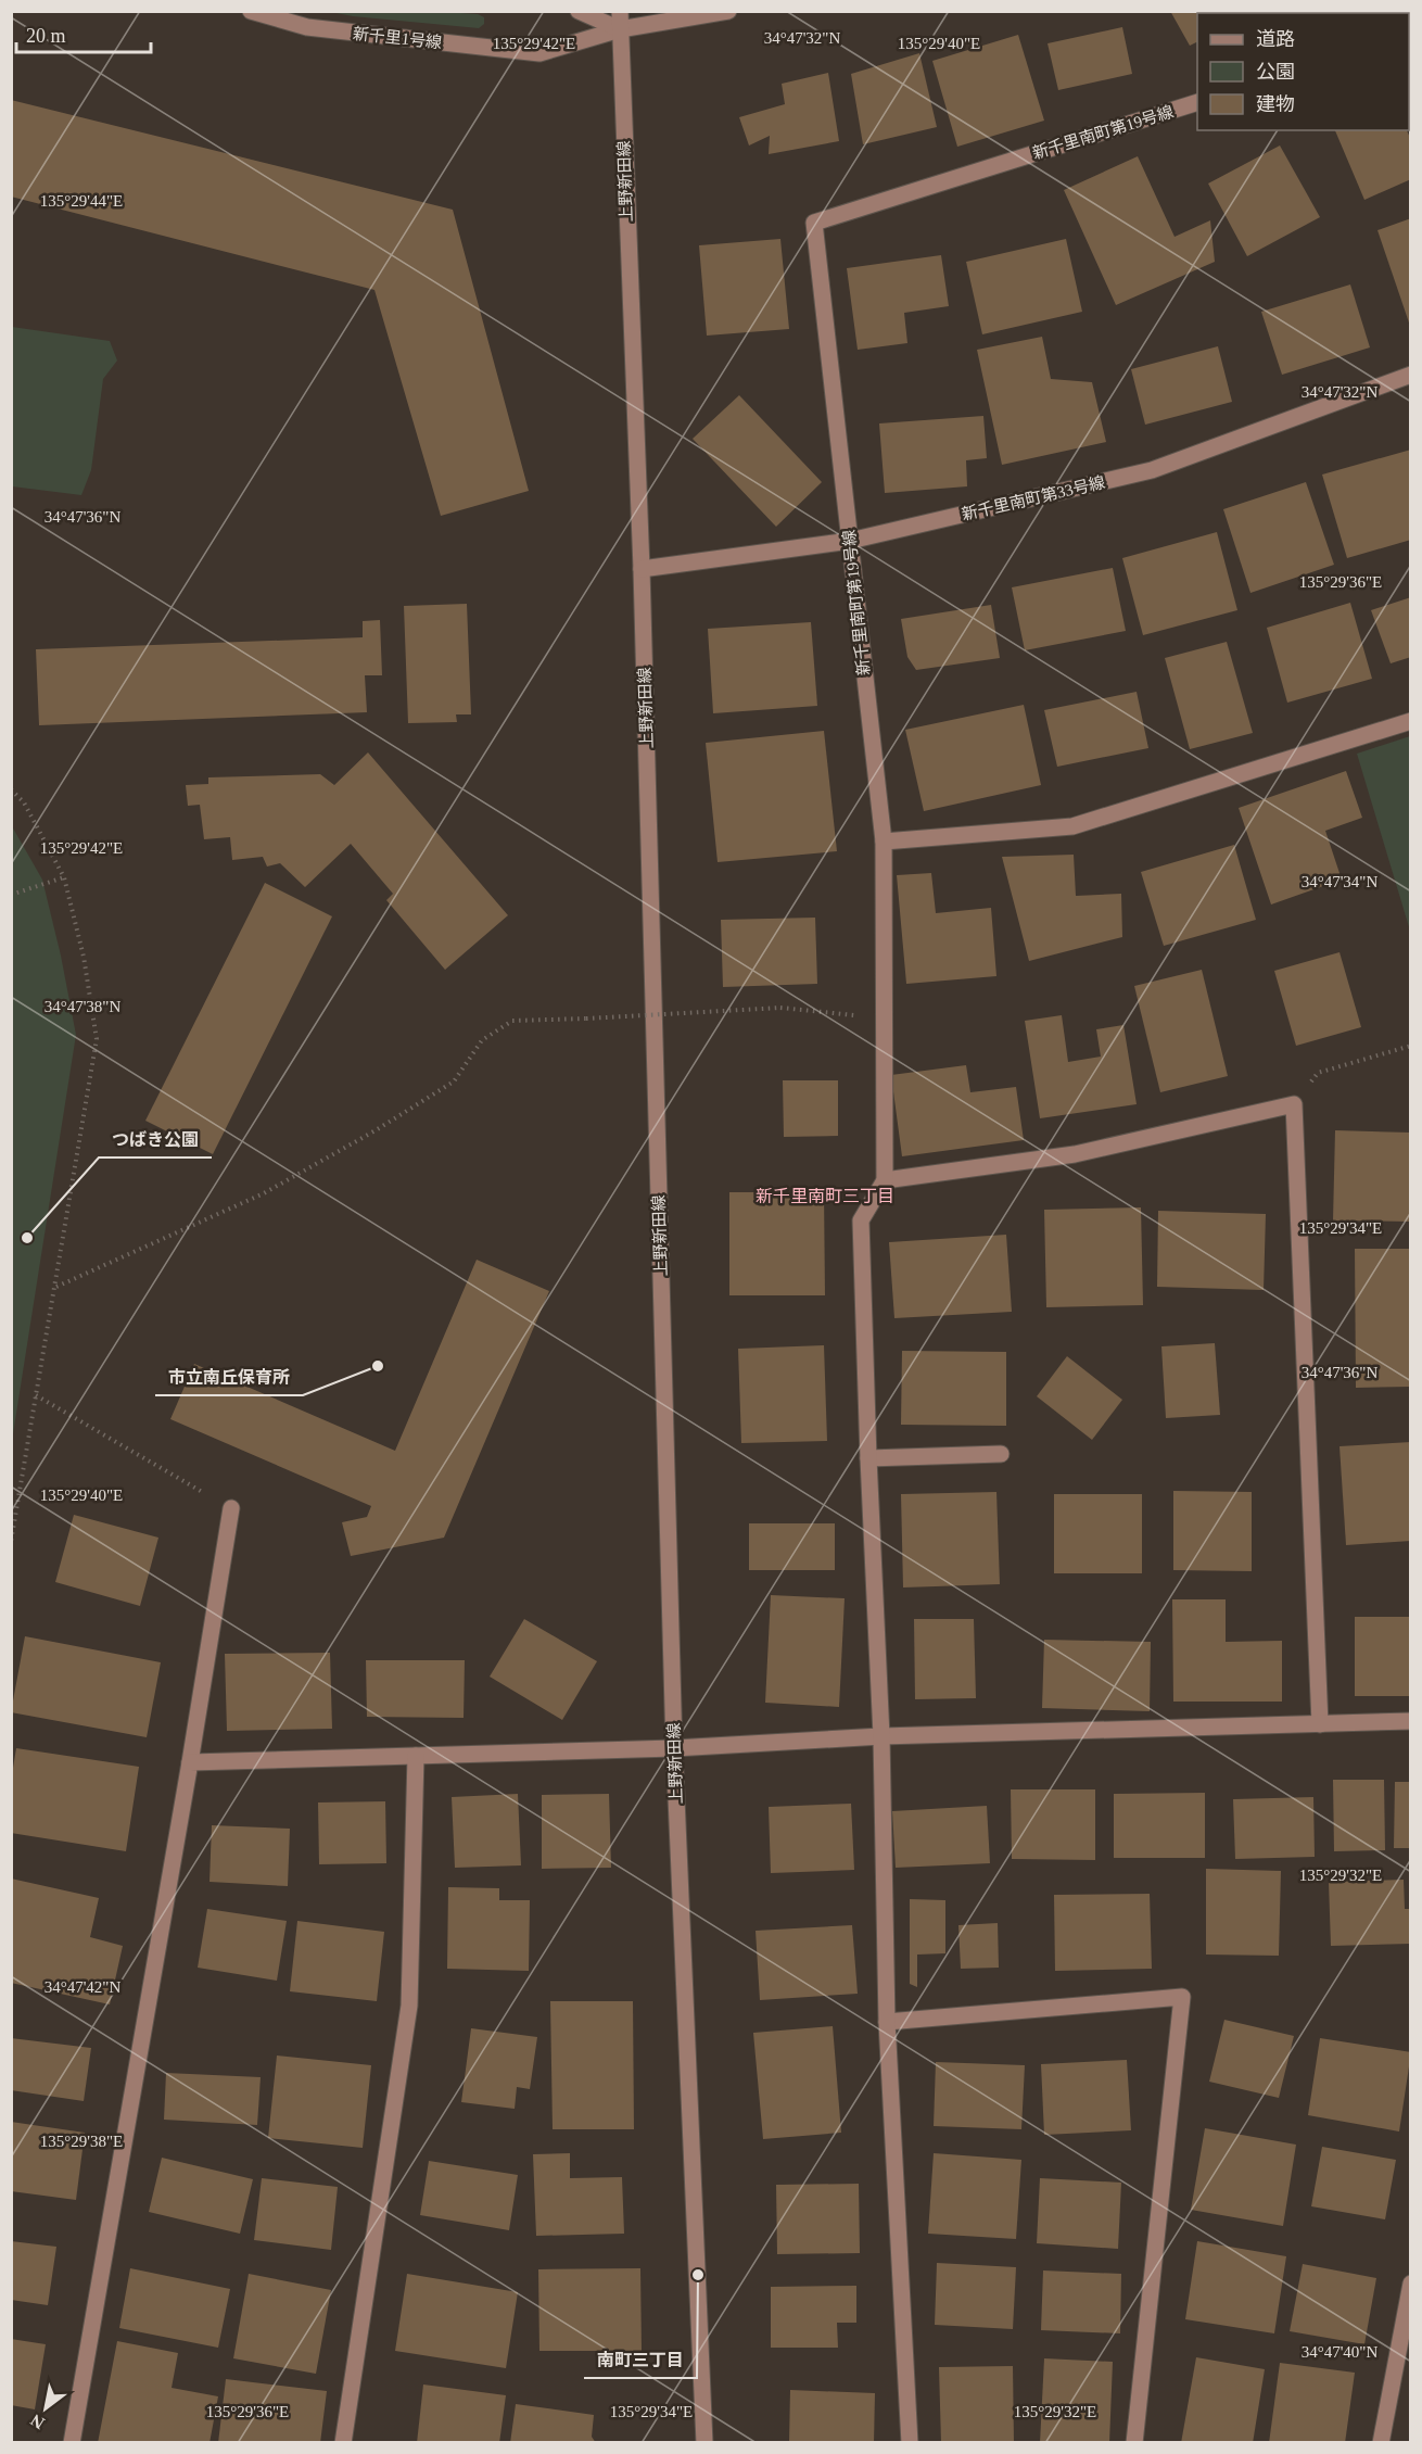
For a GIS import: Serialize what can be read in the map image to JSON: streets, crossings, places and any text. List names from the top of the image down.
{
  "streets": {
    "street": [
      "新千里1号線",
      "新千里南町第19号線",
      "上野新田線",
      "新千里南町第33号線"
    ]
  },
  "crossings": [
    ["新千里1号線", "上野新田線"],
    ["新千里南町第19号線", "新千里南町第33号線"],
    ["上野新田線", "新千里南町第33号線"]
  ],
  "districts": ["新千里南町三丁目"],
  "places": ["つばき公園", "市立南丘保育所", "南町三丁目"],
  "legend": ["道路", "公園", "建物"],
  "scale_bar": "20 m",
  "north": "bottom left",
  "coordinates": [
    "34°47'32\"N",
    "135°29'42\"E",
    "135°29'40\"E",
    "135°29'44\"E",
    "34°47'36\"N",
    "135°29'36\"E",
    "34°47'34\"N",
    "34°47'38\"N",
    "135°29'34\"E",
    "135°29'32\"E",
    "34°47'42\"N",
    "135°29'38\"E",
    "34°47'40\"N"
  ]
}
